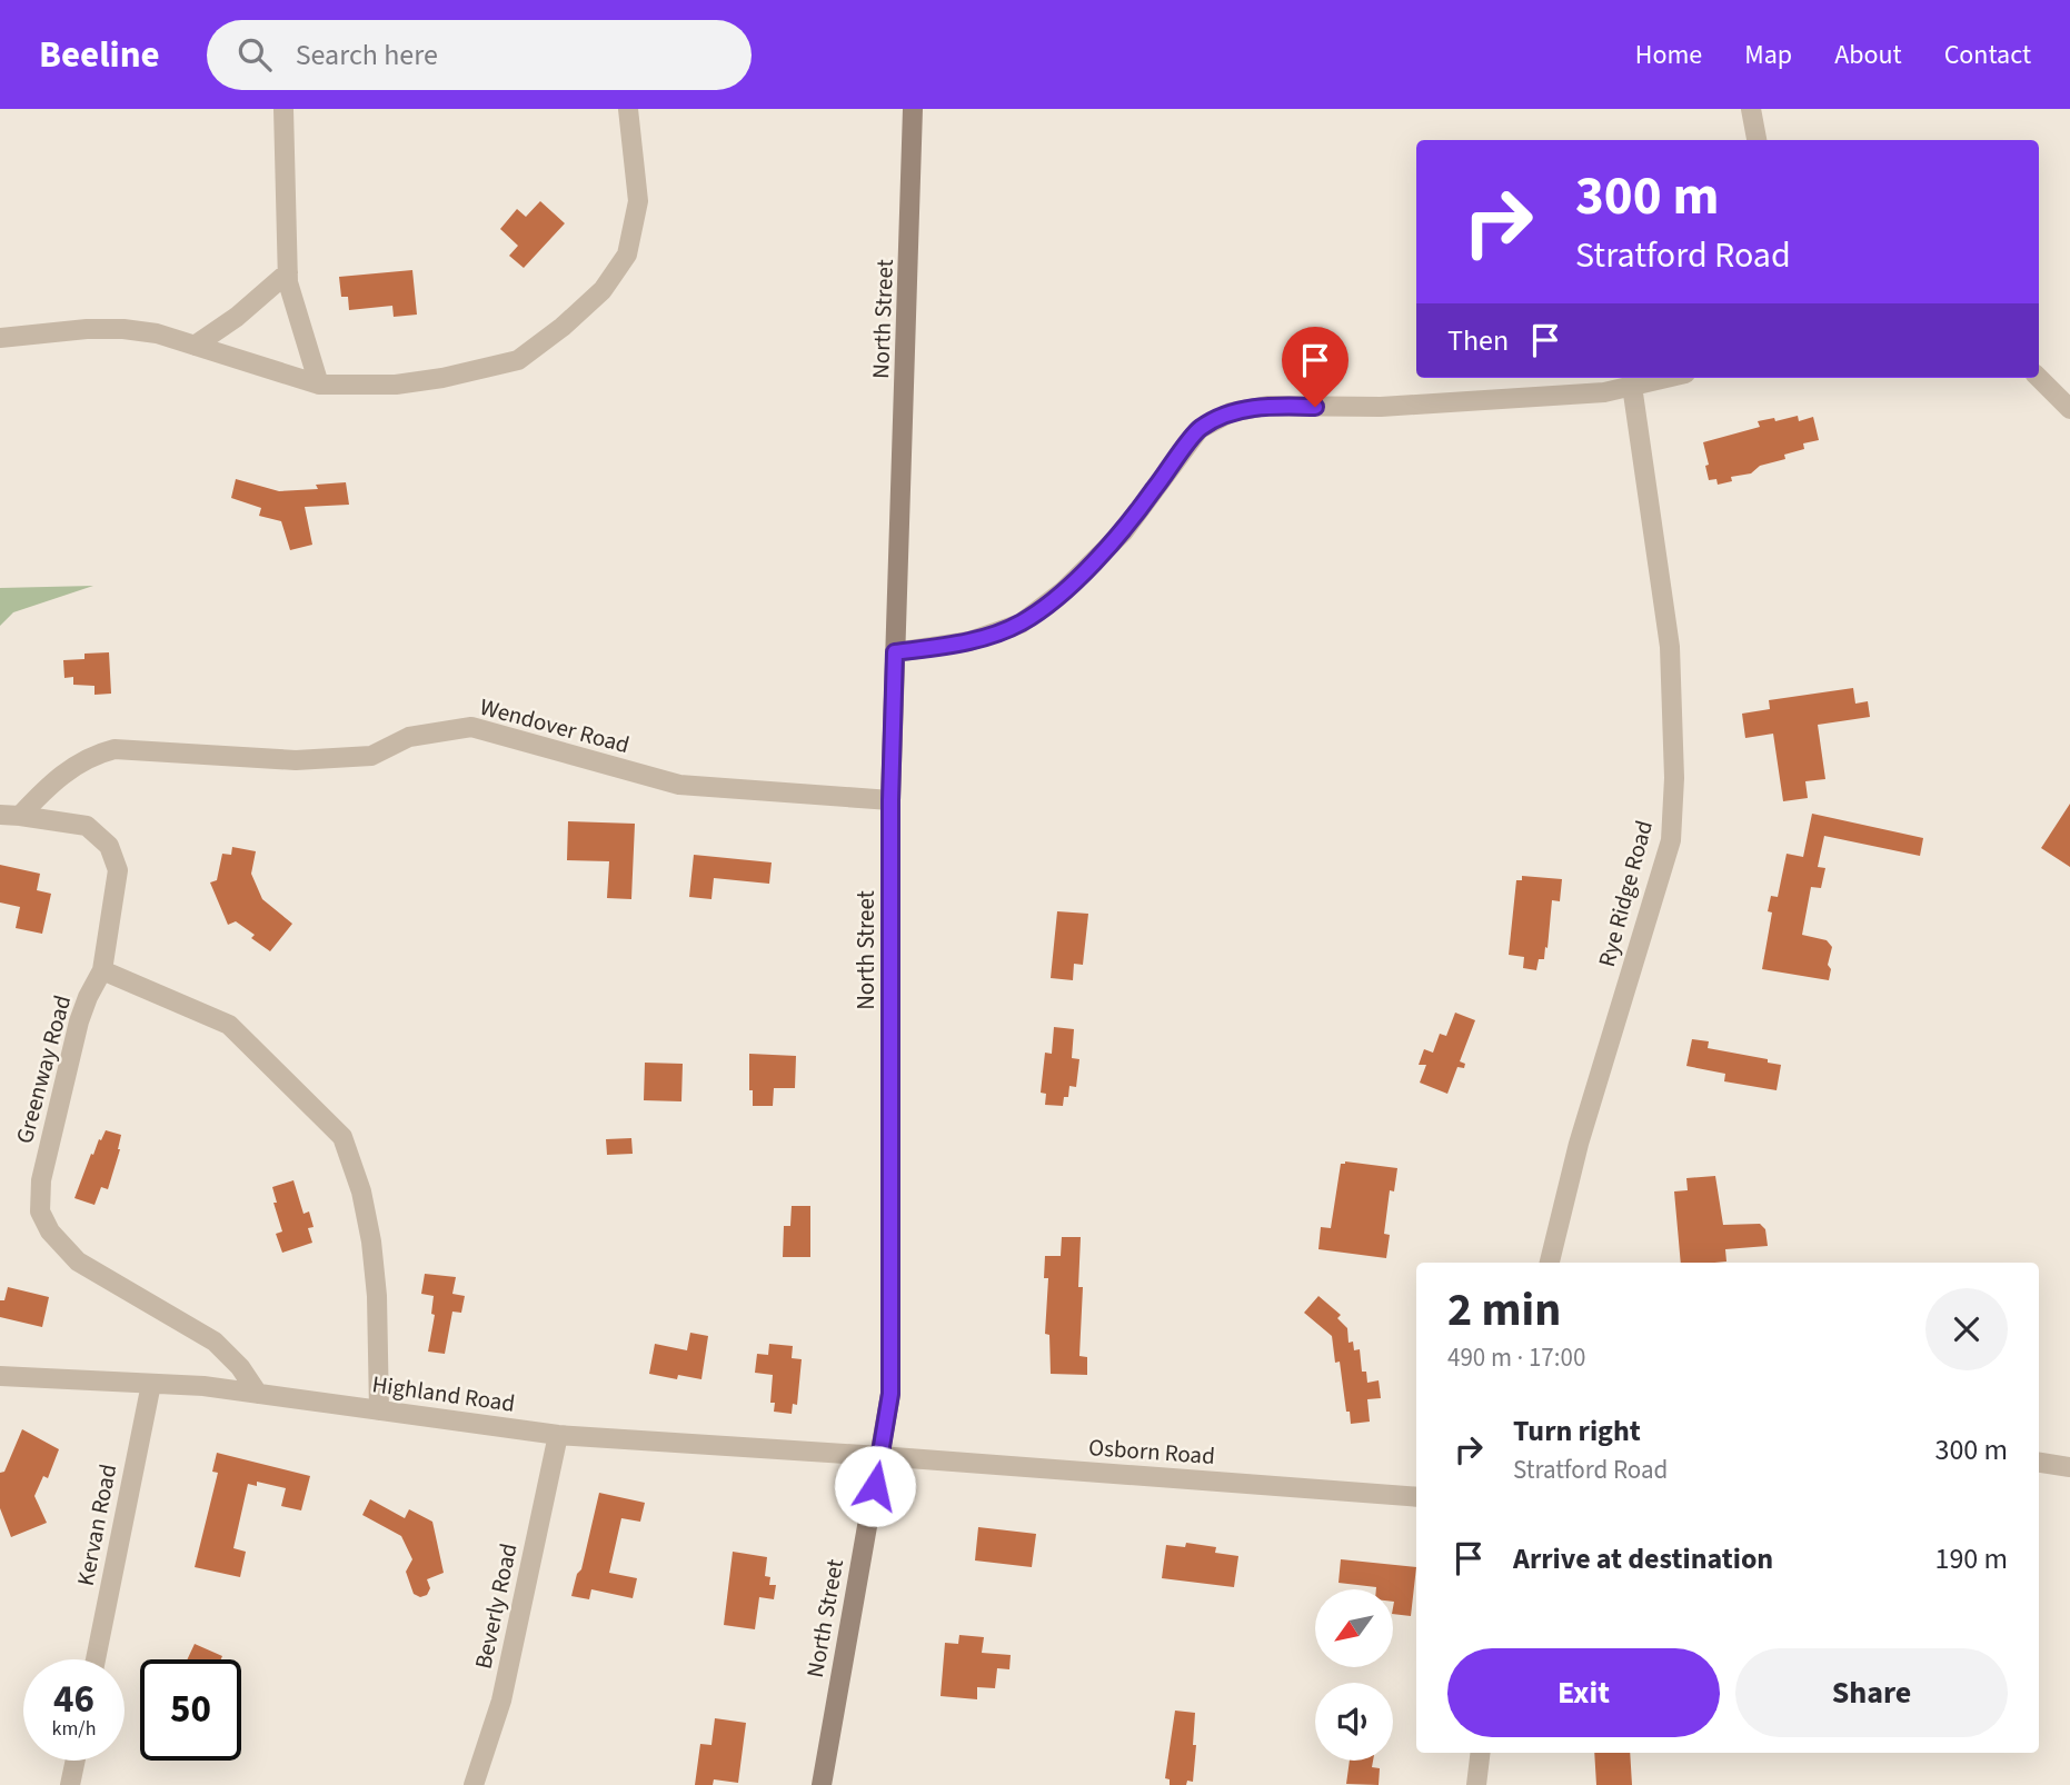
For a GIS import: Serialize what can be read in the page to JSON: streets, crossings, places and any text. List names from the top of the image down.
{
  "streets": {
    "main road": ["North Street"],
    "street": [
      "Wendover Road",
      "Rye Ridge Road",
      "Greenway Road",
      "Highland Road",
      "Osborn Road",
      "Kervan Road",
      "Beverly Road"
    ]
  },
  "crossings": [
    ["North Street", "Wendover Road"],
    ["North Street", "Highland Road"],
    ["North Street", "Osborn Road"],
    ["Wendover Road", "Greenway Road"],
    ["Greenway Road", "Highland Road"],
    ["Highland Road", "Osborn Road"],
    ["Highland Road", "Kervan Road"],
    ["Highland Road", "Beverly Road"]
  ],
  "north": "bottom left",
  "page": {
    "header": "Beeline",
    "search": "Search here",
    "nav": [
      "Home",
      "Map",
      "About",
      "Contact"
    ],
    "turn": ["300 m", "Stratford Road"],
    "then": "Then",
    "heading": ["2 min", "490 m · 17:00"],
    "list": [
      {
        "name": "Turn right",
        "note": "Stratford Road",
        "value": "300 m"
      },
      {
        "name": "Arrive at destination",
        "value": "190 m"
      }
    ],
    "buttons": ["Exit", "Share"],
    "speed": "46 km/h",
    "limit": "50"
  }
}
